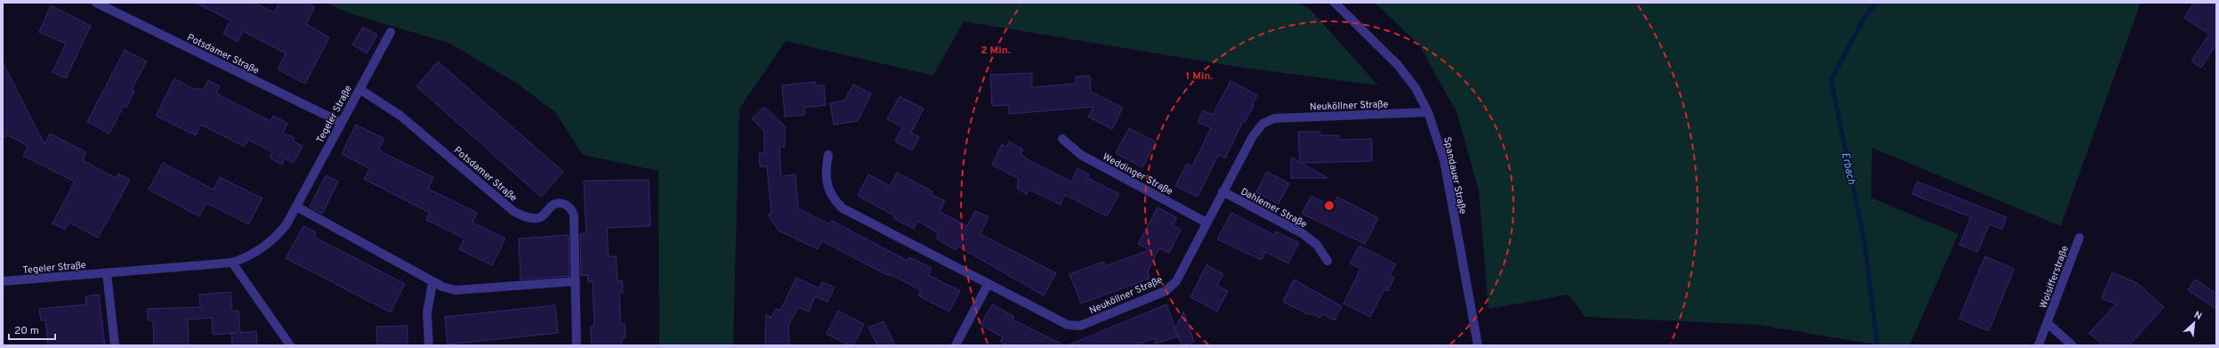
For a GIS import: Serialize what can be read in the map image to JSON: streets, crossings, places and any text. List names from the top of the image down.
{
  "streets": {
    "street": [
      "Potsdamer Straße",
      "Neuköllner Straße",
      "Tegeler Straße",
      "Weddinger Straße",
      "Spandauer Straße",
      "Dahlemer Straße",
      "Wolsifferstraße"
    ]
  },
  "crossings": [
    ["Potsdamer Straße", "Tegeler Straße"],
    ["Neuköllner Straße", "Weddinger Straße"],
    ["Neuköllner Straße", "Spandauer Straße"],
    ["Neuköllner Straße", "Dahlemer Straße"]
  ],
  "water": ["Erbach"],
  "scale_bar": "20 m",
  "north": "top right",
  "rings": ["2 Min.", "1 Min."]
}
